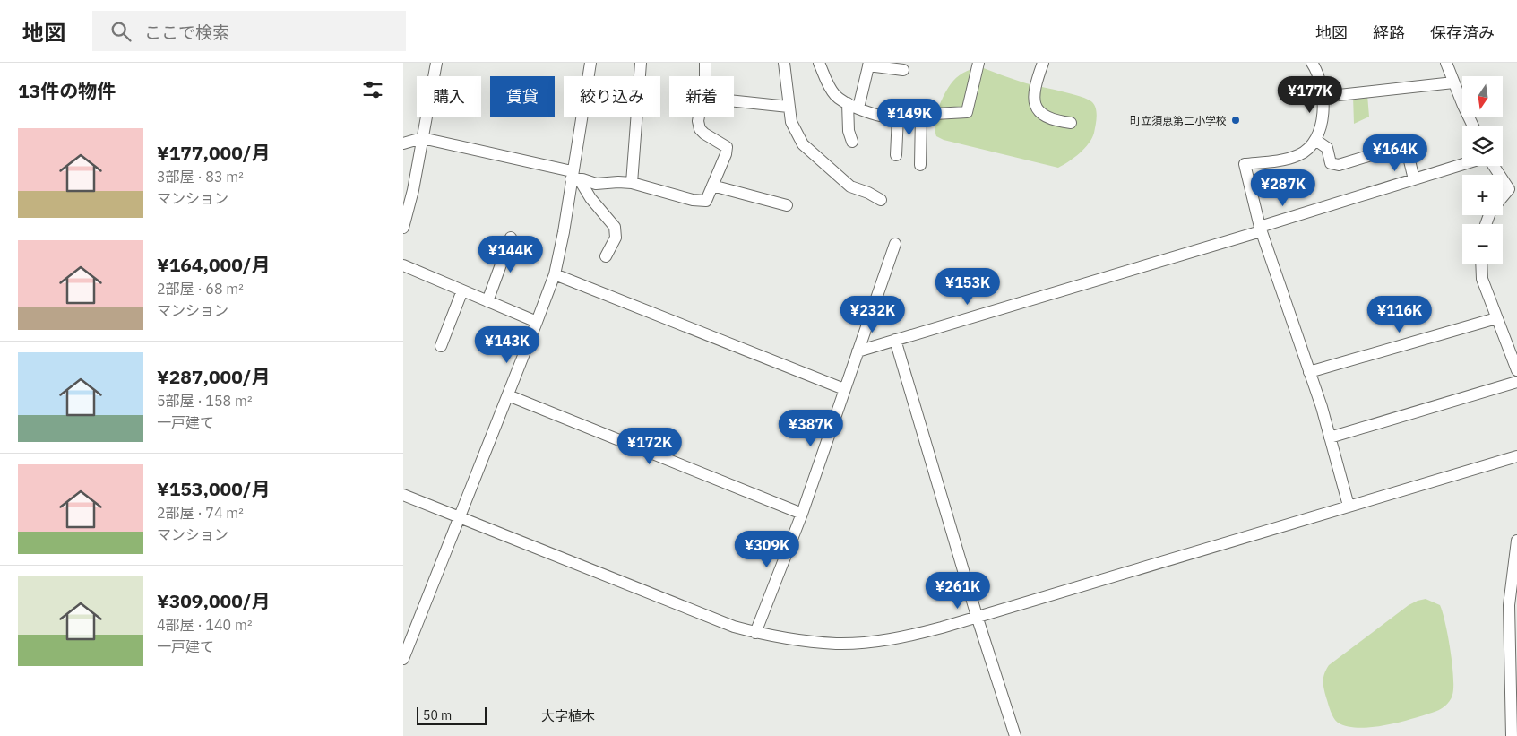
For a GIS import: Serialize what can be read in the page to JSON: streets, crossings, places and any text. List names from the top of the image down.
{
  "districts": ["大字植木"],
  "places": ["町立須恵第二小学校"],
  "scale_bar": "50 m",
  "north": "bottom",
  "page": {
    "header": "地図",
    "search": "ここで検索",
    "nav": ["地図", "経路", "保存済み"],
    "heading": "13件の物件",
    "map_buttons": ["+", "−"],
    "price": [
      "¥177K",
      "¥149K",
      "¥164K",
      "¥287K",
      "¥144K",
      "¥153K",
      "¥232K",
      "¥116K",
      "¥143K",
      "¥387K",
      "¥172K",
      "¥309K",
      "¥261K"
    ],
    "chip": [
      "購入",
      "賃貸",
      "絞り込み",
      "新着"
    ],
    "list": [
      {
        "name": "¥177,000/月",
        "note": "3部屋 · 83 m² · マンション"
      },
      {
        "name": "¥164,000/月",
        "note": "2部屋 · 68 m² · マンション"
      },
      {
        "name": "¥287,000/月",
        "note": "5部屋 · 158 m² · 一戸建て"
      },
      {
        "name": "¥153,000/月",
        "note": "2部屋 · 74 m² · マンション"
      },
      {
        "name": "¥309,000/月",
        "note": "4部屋 · 140 m² · 一戸建て"
      }
    ],
    "scale": "50 m"
  }
}
